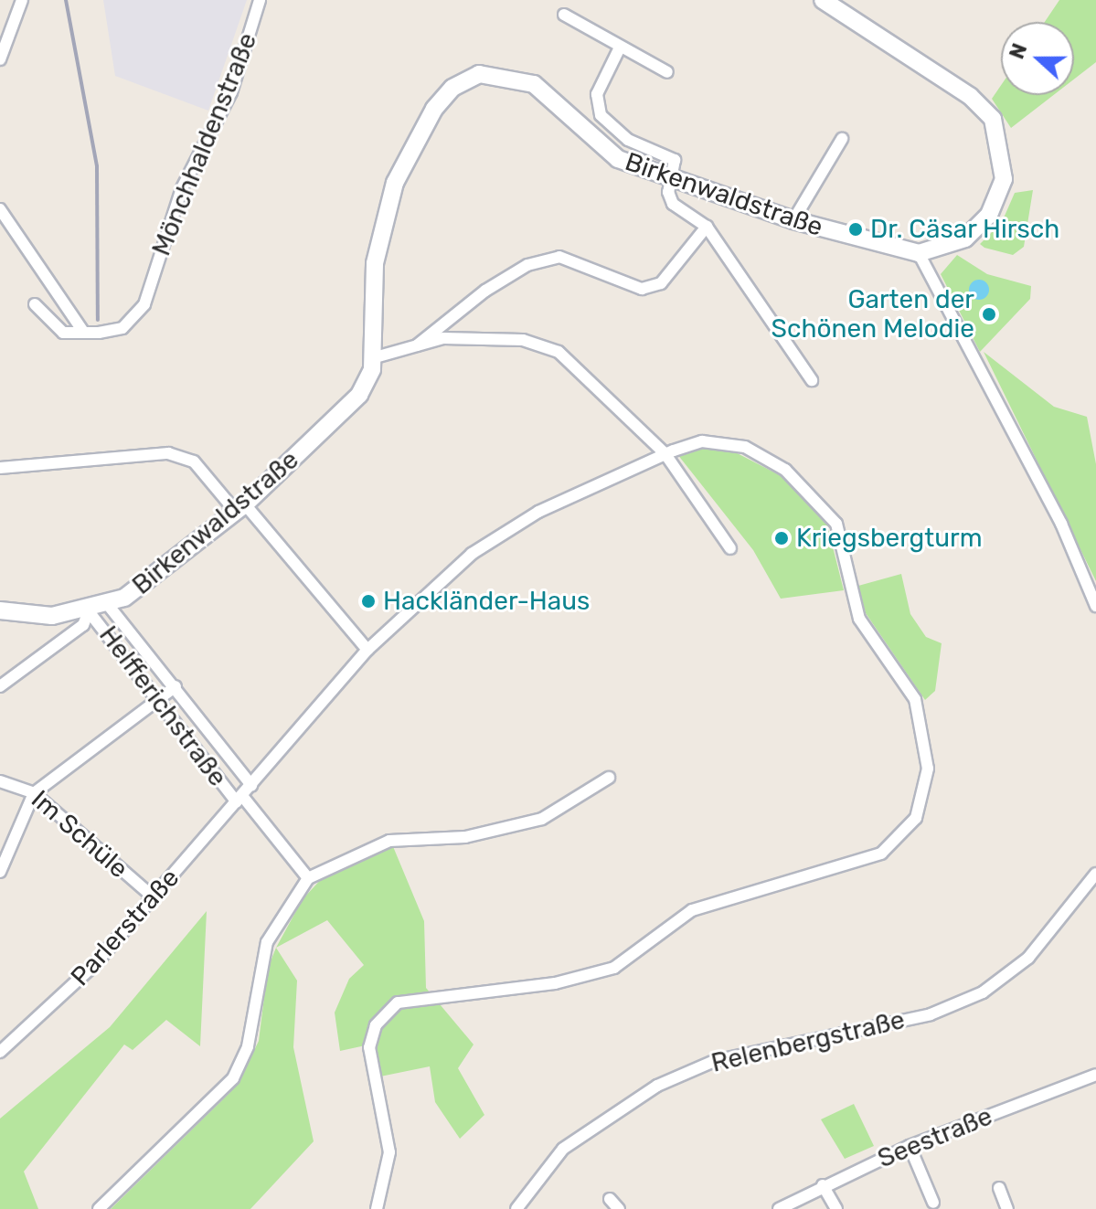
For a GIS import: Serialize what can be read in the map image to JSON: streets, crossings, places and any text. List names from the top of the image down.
{
  "streets": {
    "street": [
      "Mönchhaldenstraße",
      "Birkenwaldstraße",
      "Helfferichstraße",
      "Im Schüle",
      "Parlerstraße",
      "Relenbergstraße",
      "Seestraße"
    ]
  },
  "crossings": [
    ["Birkenwaldstraße", "Helfferichstraße"],
    ["Helfferichstraße", "Parlerstraße"],
    ["Im Schüle", "Parlerstraße"]
  ],
  "places": [
    "Dr. Cäsar Hirsch",
    "Garten der Schönen Melodie",
    "Kriegsbergturm",
    "Hackländer-Haus"
  ],
  "north": "left"
}
